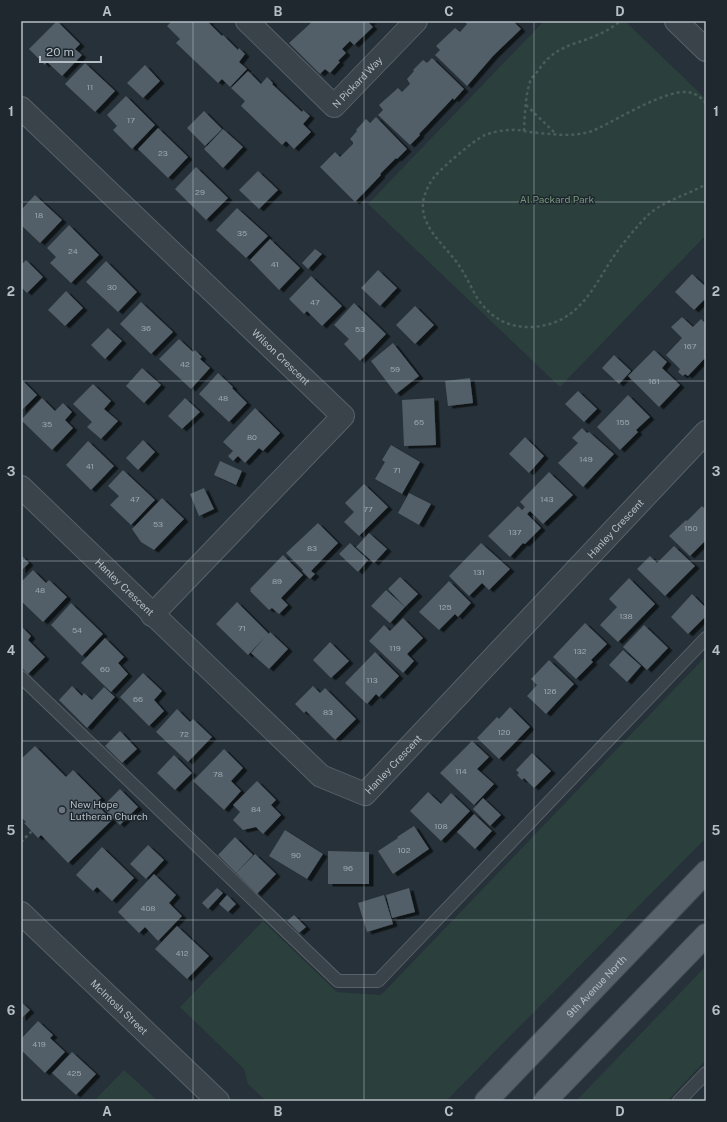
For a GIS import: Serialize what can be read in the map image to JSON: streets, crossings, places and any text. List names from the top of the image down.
{
  "streets": {
    "main road": ["9th Avenue North"],
    "street": [
      "N Pickard Way",
      "Wilson Crescent",
      "Hanley Crescent",
      "McIntosh Street"
    ]
  },
  "crossings": [
    ["Wilson Crescent", "Hanley Crescent"]
  ],
  "parks": ["Al Packard Park"],
  "places": ["New Hope Lutheran Church"],
  "house_numbers": [
    "11",
    "17",
    "23",
    "29",
    "18",
    "35",
    "24",
    "41",
    "30",
    "47",
    "36",
    "53",
    "167",
    "42",
    "59",
    "161",
    "48",
    "65",
    "155",
    "35",
    "80",
    "149",
    "41",
    "71",
    "47",
    "143",
    "77",
    "53",
    "150",
    "137",
    "83",
    "131",
    "89",
    "48",
    "125",
    "138",
    "71",
    "54",
    "119",
    "132",
    "60",
    "113",
    "126",
    "66",
    "83",
    "120",
    "72",
    "114",
    "78",
    "84",
    "108",
    "102",
    "90",
    "96",
    "408",
    "412",
    "419",
    "425"
  ],
  "scale_bar": "20 m",
  "grid": {
    "columns": [
      "A",
      "B",
      "C",
      "D"
    ],
    "rows": [
      "1",
      "2",
      "3",
      "4",
      "5",
      "6"
    ]
  }
}
